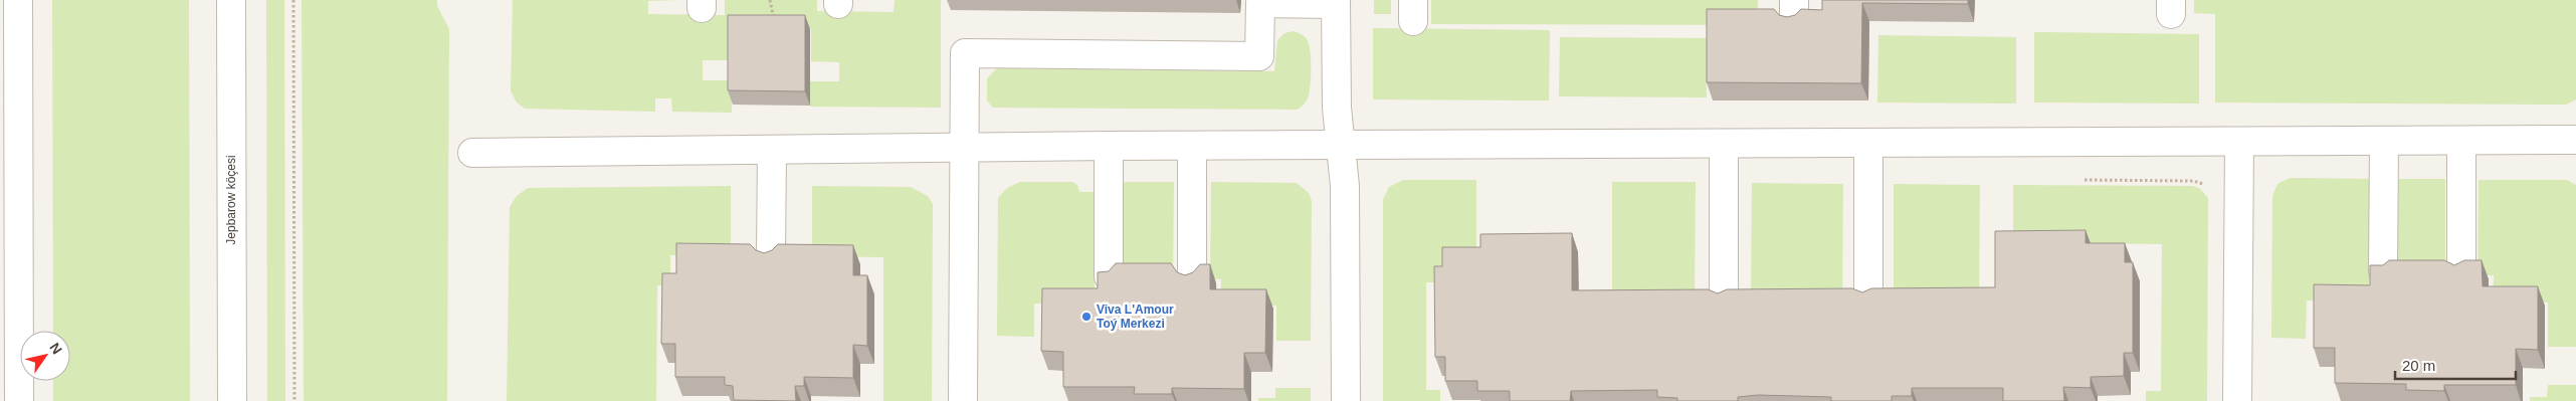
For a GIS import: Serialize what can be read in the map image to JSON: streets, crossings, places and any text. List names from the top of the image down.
{
  "streets": {
    "street": ["Jepbarow köçesi"]
  },
  "places": ["Viva L'Amour Toý Merkezi"],
  "scale_bar": "20 m",
  "north": "top right"
}
